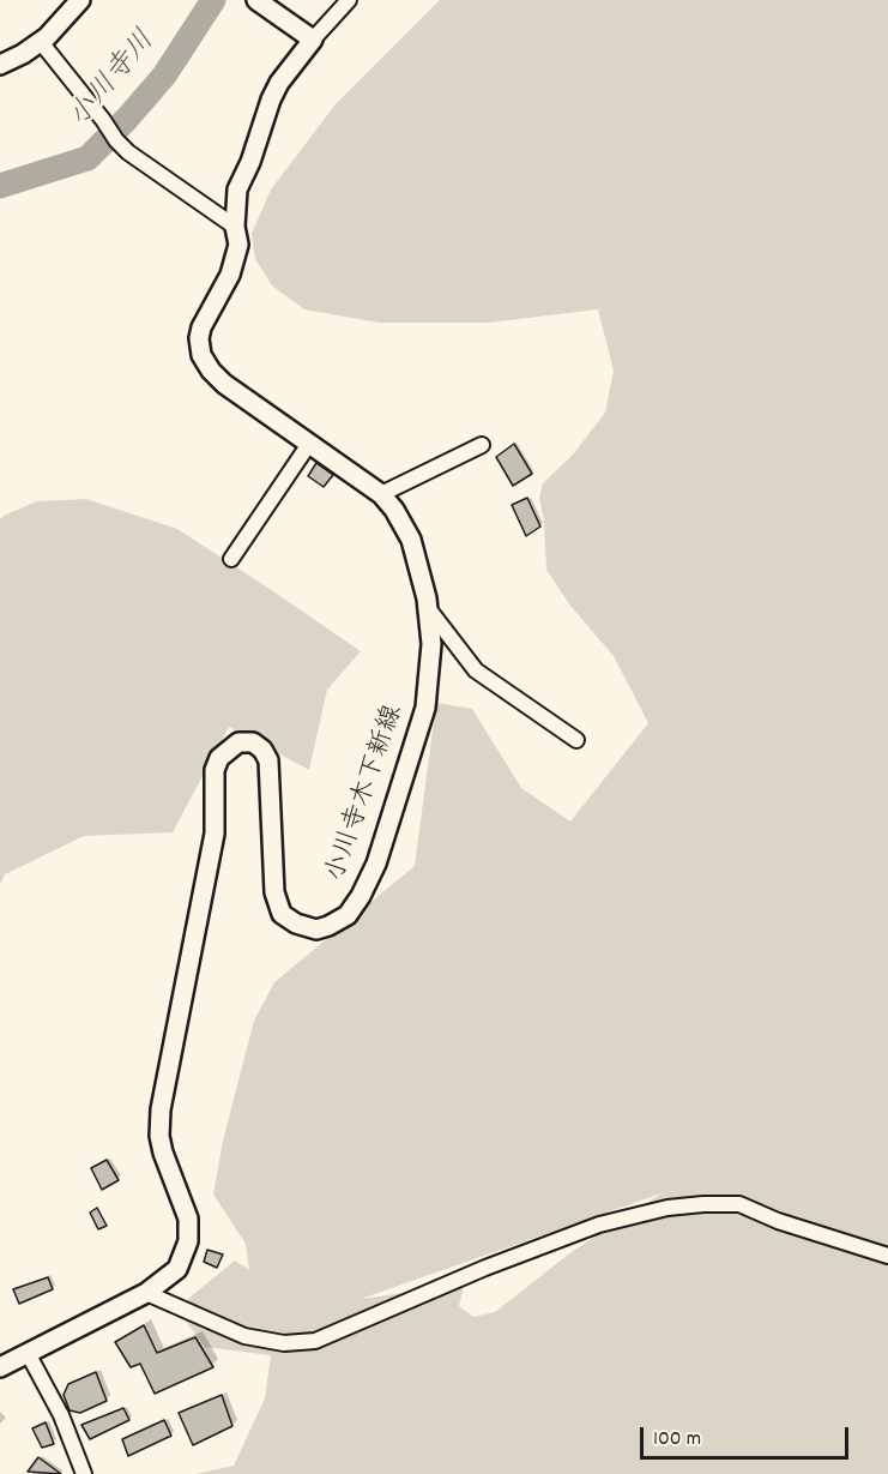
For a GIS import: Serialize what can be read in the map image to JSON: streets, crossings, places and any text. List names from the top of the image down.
{
  "streets": {
    "main road": ["小川寺木下新線"]
  },
  "water": ["小川寺川"],
  "scale_bar": "100 m"
}
